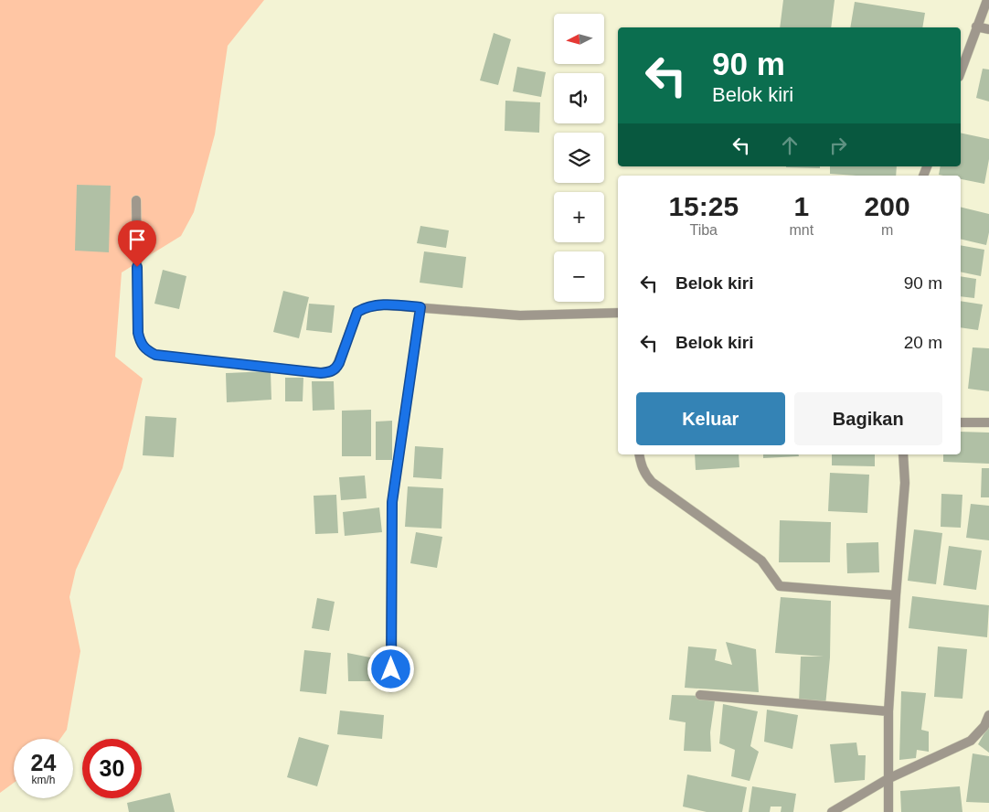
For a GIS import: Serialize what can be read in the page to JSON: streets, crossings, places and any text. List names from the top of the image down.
{
  "north": "left",
  "page": {
    "map_buttons": ["+", "−"],
    "turn": ["90 m", "Belok kiri"],
    "eta": [
      "15:25",
      "Tiba",
      "1",
      "mnt",
      "200",
      "m"
    ],
    "list": [
      {
        "name": "Belok kiri",
        "value": "90 m"
      },
      {
        "name": "Belok kiri",
        "value": "20 m"
      }
    ],
    "buttons": ["Keluar", "Bagikan"],
    "speed": "24 km/h",
    "limit": "30"
  }
}
